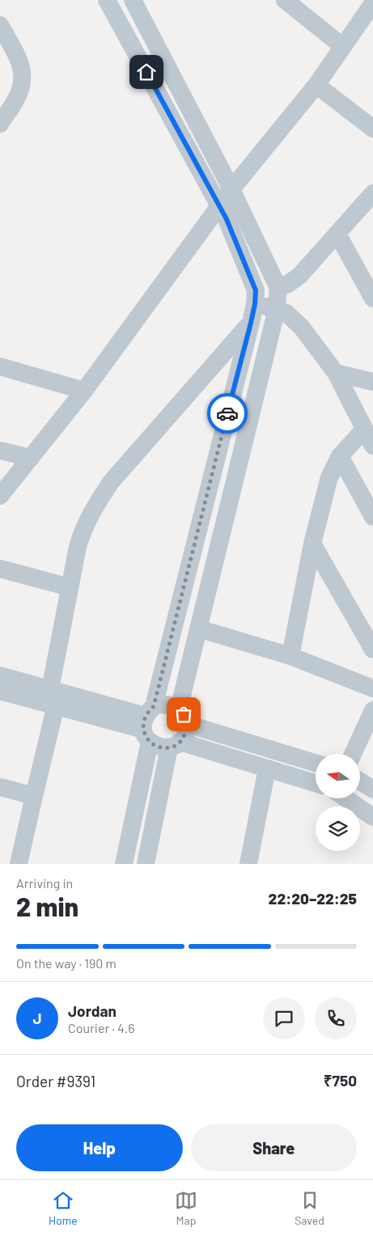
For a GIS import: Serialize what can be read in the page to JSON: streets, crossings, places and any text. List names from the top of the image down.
{
  "north": "left",
  "page": {
    "heading": ["2 min", "Arriving in", "22:20–22:25"],
    "panel": [
      "Jordan",
      "Courier · 4.6",
      "Order #9391",
      "₹750"
    ],
    "bar": "On the way · 190 m",
    "round": "J",
    "buttons": ["Help", "Share"],
    "tabs": ["Home", "Map", "Saved"]
  }
}
